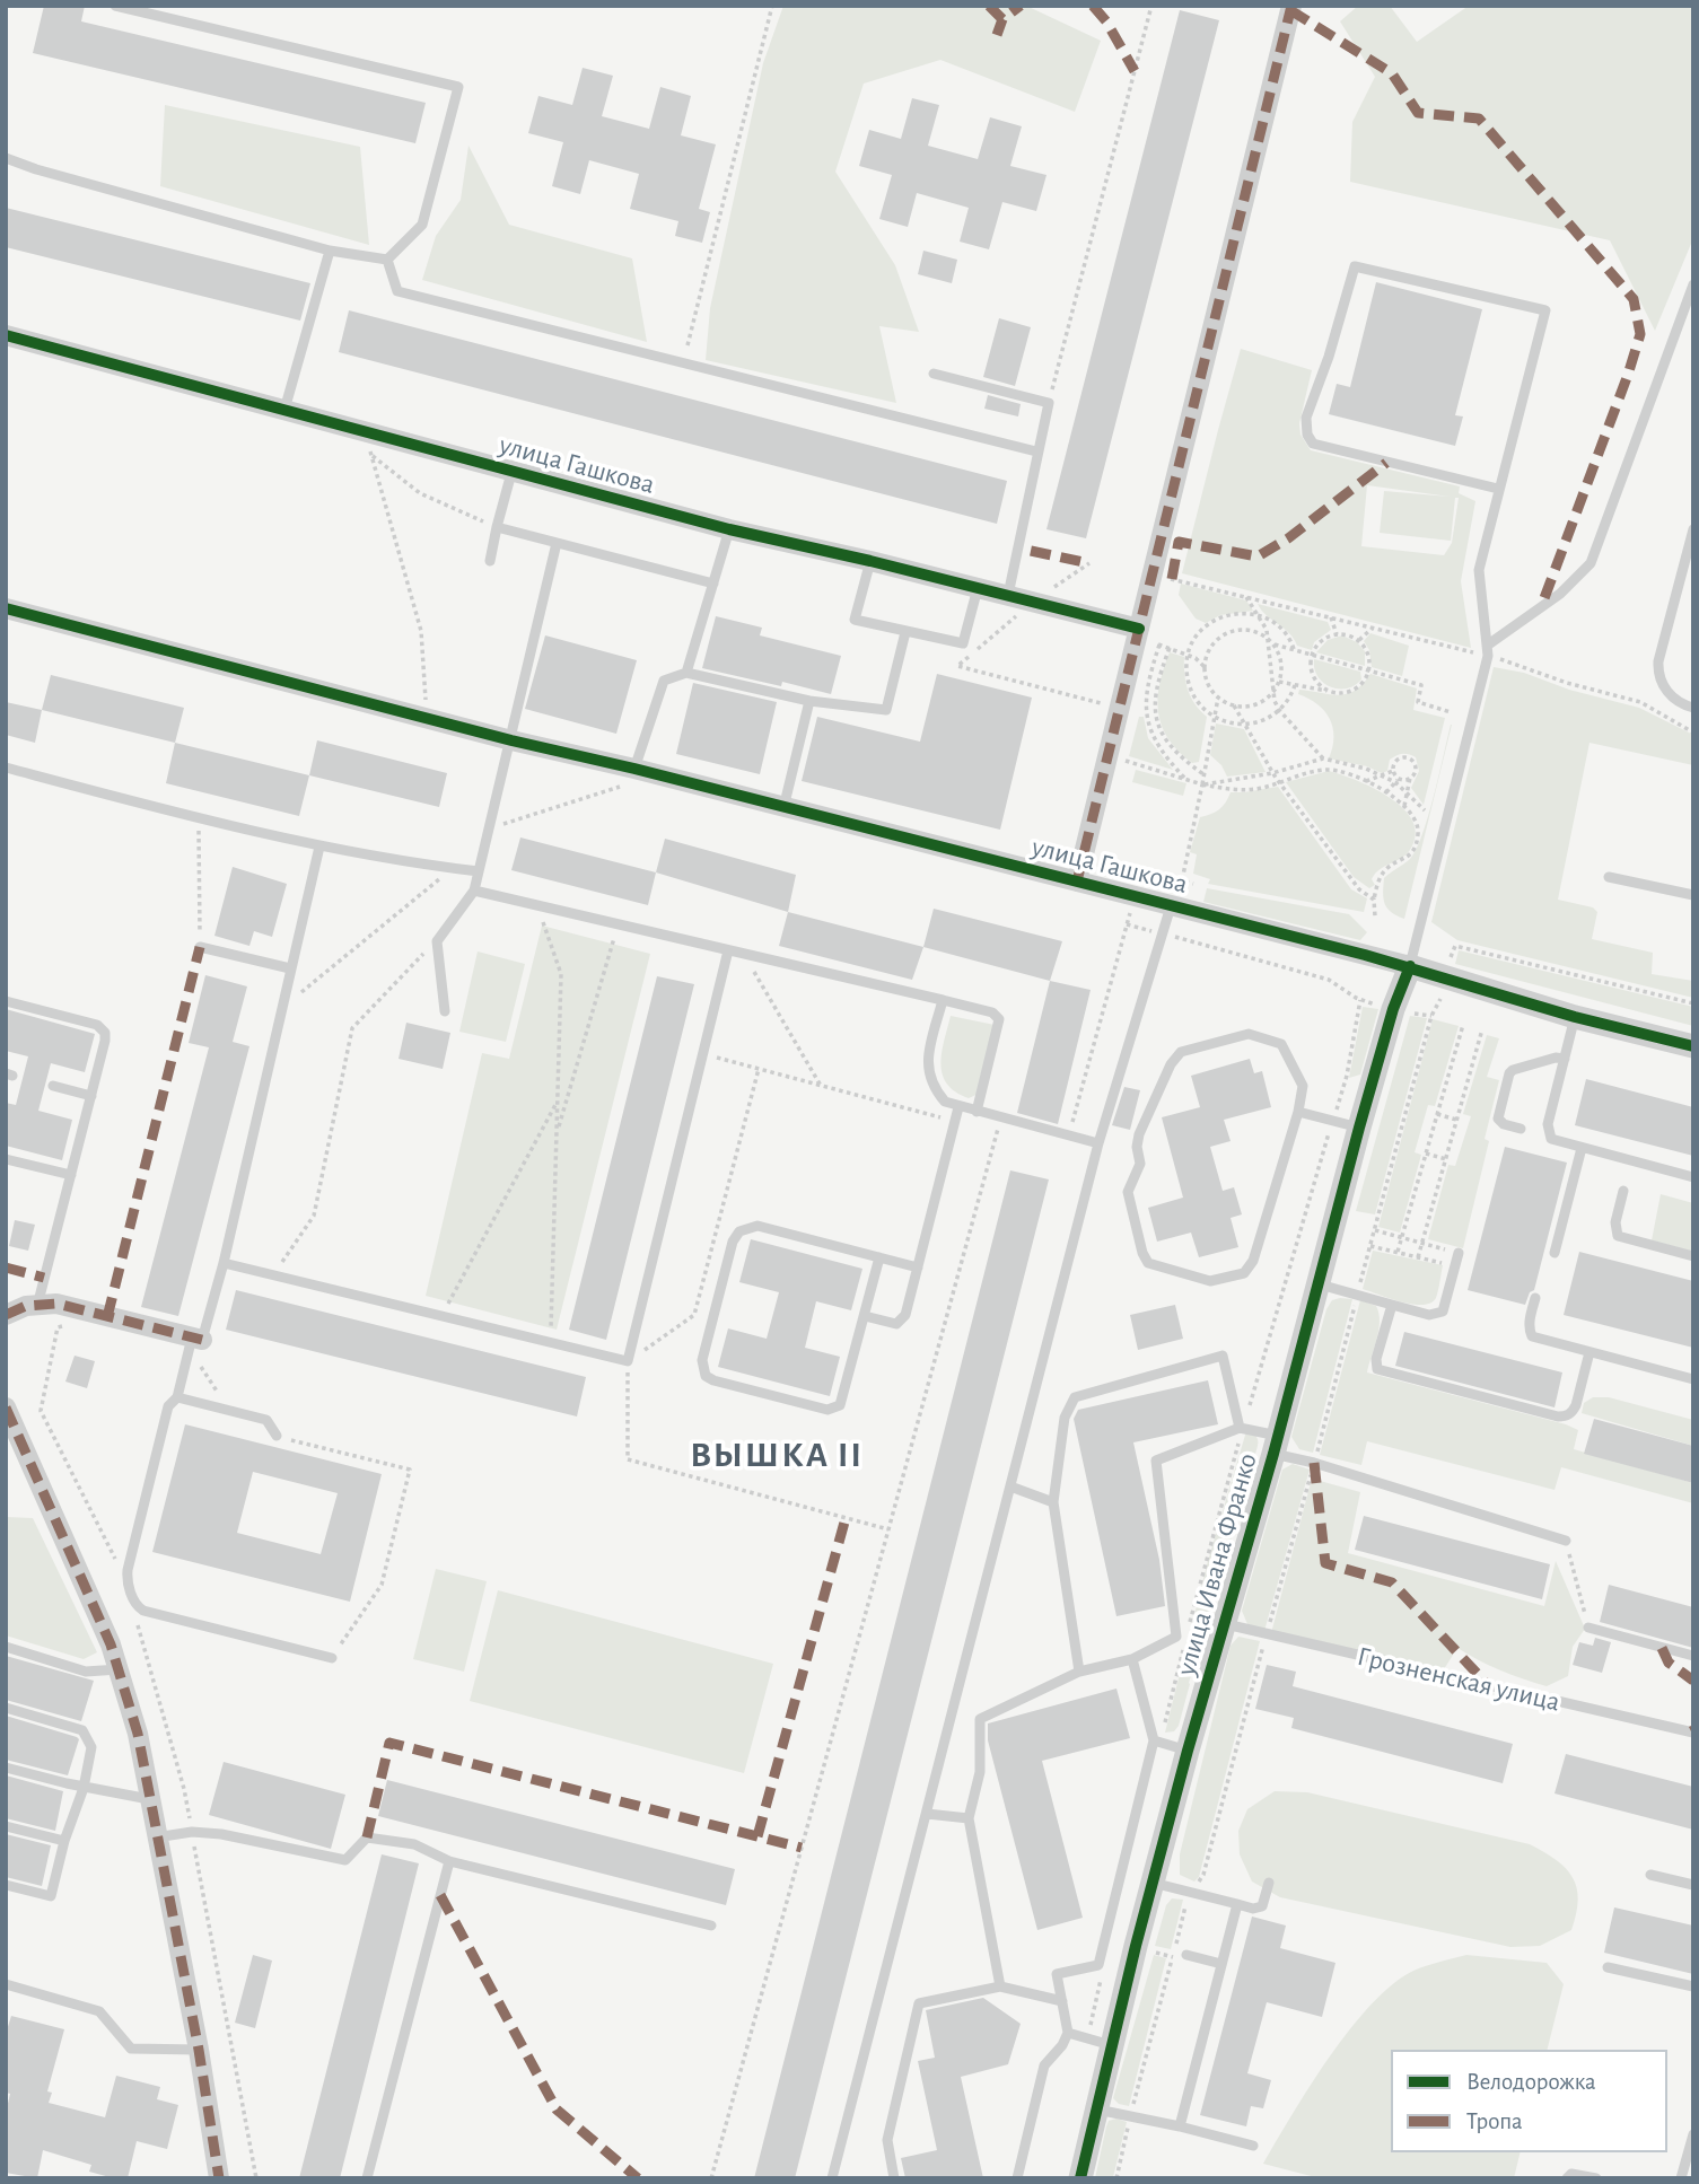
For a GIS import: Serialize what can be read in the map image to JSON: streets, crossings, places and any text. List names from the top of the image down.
{
  "streets": {
    "street": ["улица Гашкова", "улица Ивана Франко"],
    "lane": ["Грозненская улица"]
  },
  "crossings": [
    ["улица Гашкова", "улица Ивана Франко"],
    ["улица Ивана Франко", "Грозненская улица"]
  ],
  "districts": ["ВЫШКА II"],
  "legend": ["Велодорожка", "Тропа"]
}
